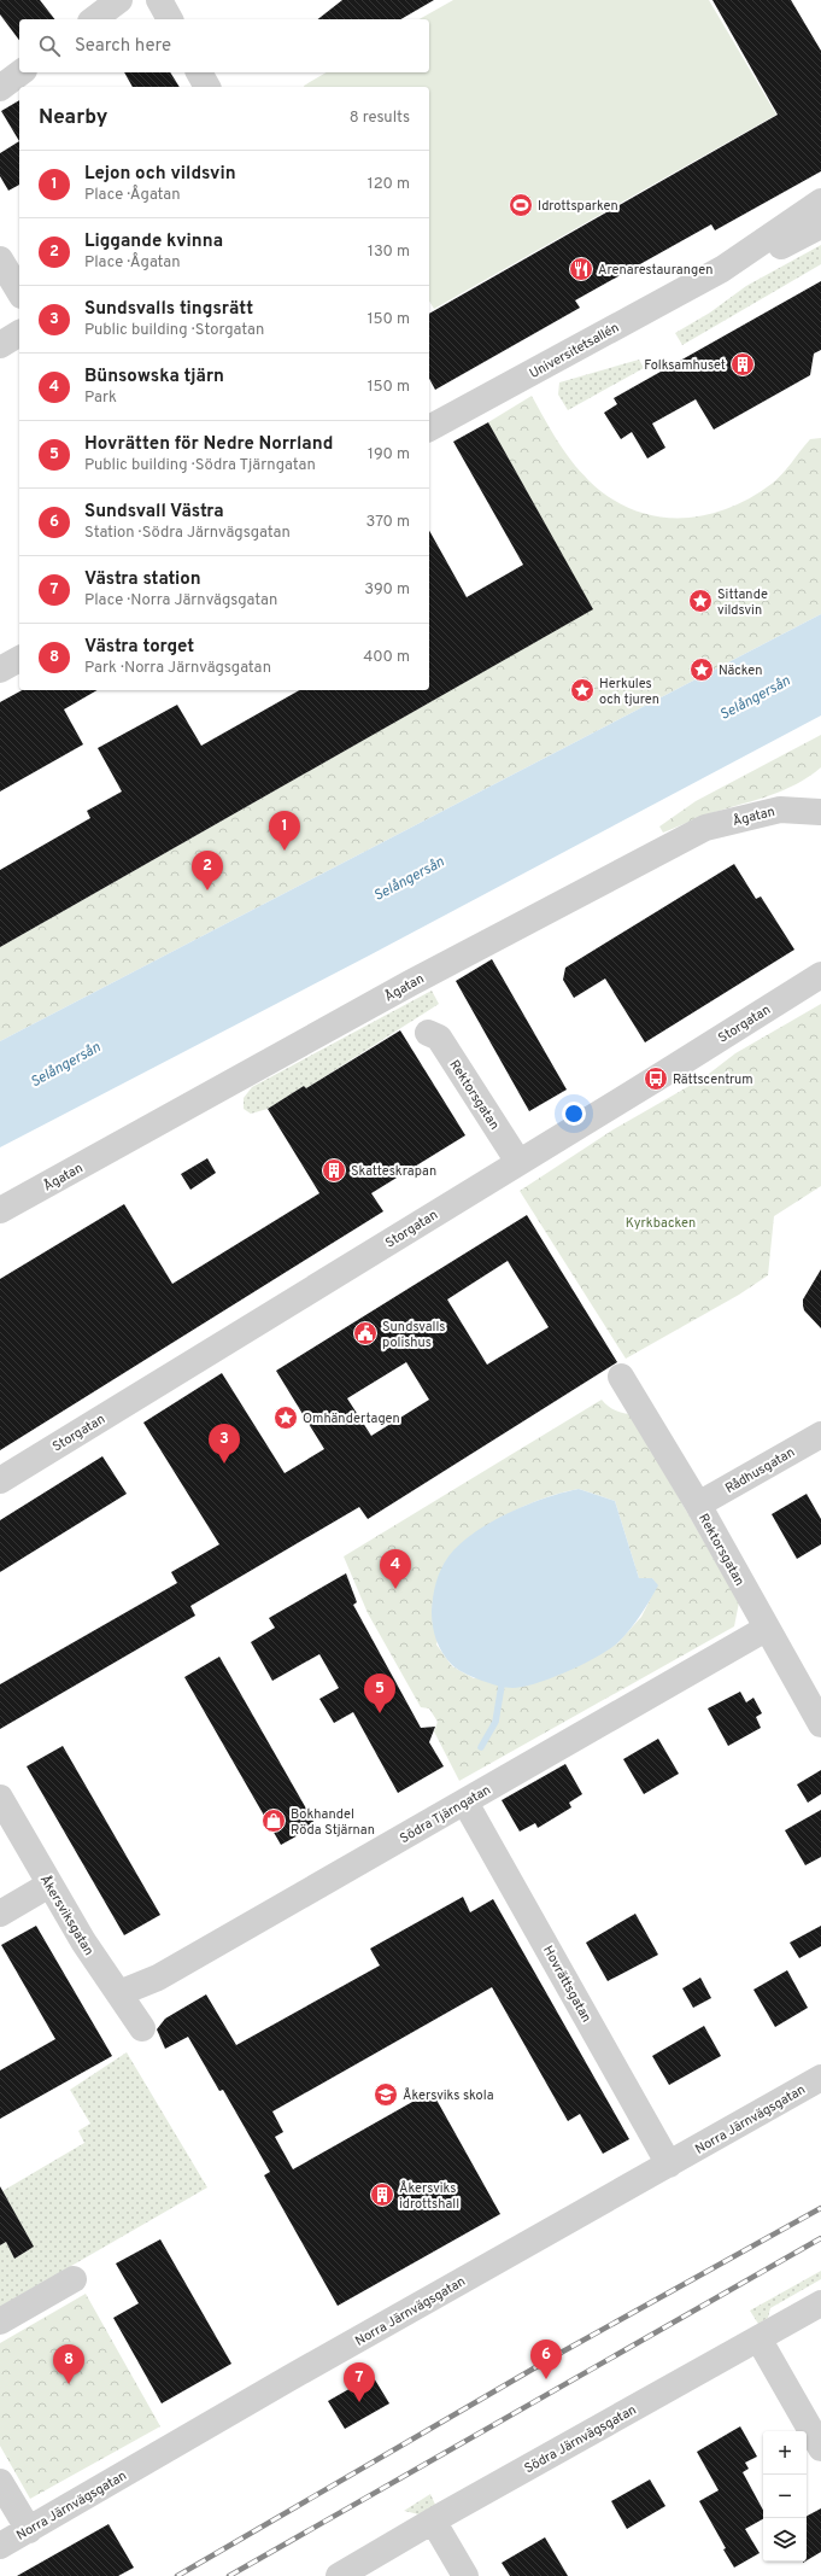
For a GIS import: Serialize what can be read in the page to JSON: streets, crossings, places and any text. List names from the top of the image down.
{
  "streets": {
    "street": [
      "Universitetsallén",
      "Ågatan",
      "Storgatan",
      "Rektorsgatan",
      "Rådhusgatan",
      "Södra Tjärngatan",
      "Åkersviksgatan",
      "Hovrättsgatan",
      "Norra Järnvägsgatan",
      "Södra Järnvägsgatan"
    ]
  },
  "crossings": [
    ["Storgatan", "Rektorsgatan"],
    ["Rektorsgatan", "Rådhusgatan"],
    ["Rektorsgatan", "Södra Tjärngatan"],
    ["Södra Tjärngatan", "Åkersviksgatan"],
    ["Södra Tjärngatan", "Hovrättsgatan"],
    ["Hovrättsgatan", "Norra Järnvägsgatan"]
  ],
  "water": ["Selångersån"],
  "parks": ["Kyrkbacken"],
  "places": {
    "sports": ["Idrottsparken"],
    "restaurant": ["Arenarestaurangen"],
    "building": ["Folksamhuset", "Skatteskrapan", "Åkersviks idrottshall"],
    "place": [
      "Sittande vildsvin",
      "Näcken",
      "Herkules och tjuren",
      "Omhändertagen"
    ],
    "bus stop": ["Rättscentrum"],
    "public building": ["Sundsvalls polishus"],
    "shop": ["Bokhandel Röda Stjärnan"],
    "school or university": ["Åkersviks skola"]
  },
  "page": {
    "search": "Search here",
    "heading": ["Nearby", "8 results"],
    "list": [
      {
        "mark": "1",
        "name": "Lejon och vildsvin",
        "note": "Place · Ågatan",
        "value": "120 m"
      },
      {
        "mark": "2",
        "name": "Liggande kvinna",
        "note": "Place · Ågatan",
        "value": "130 m"
      },
      {
        "mark": "3",
        "name": "Sundsvalls tingsrätt",
        "note": "Public building · Storgatan",
        "value": "150 m"
      },
      {
        "mark": "4",
        "name": "Bünsowska tjärn",
        "note": "Park",
        "value": "150 m"
      },
      {
        "mark": "5",
        "name": "Hovrätten för Nedre Norrland",
        "note": "Public building · Södra Tjärngatan",
        "value": "190 m"
      },
      {
        "mark": "6",
        "name": "Sundsvall Västra",
        "note": "Station · Södra Järnvägsgatan",
        "value": "370 m"
      },
      {
        "mark": "7",
        "name": "Västra station",
        "note": "Place · Norra Järnvägsgatan",
        "value": "390 m"
      },
      {
        "mark": "8",
        "name": "Västra torget",
        "note": "Park · Norra Järnvägsgatan",
        "value": "400 m"
      }
    ],
    "pins": [
      "1",
      "2",
      "3",
      "4",
      "5",
      "6",
      "8",
      "7"
    ],
    "map_buttons": ["+", "−"]
  }
}
